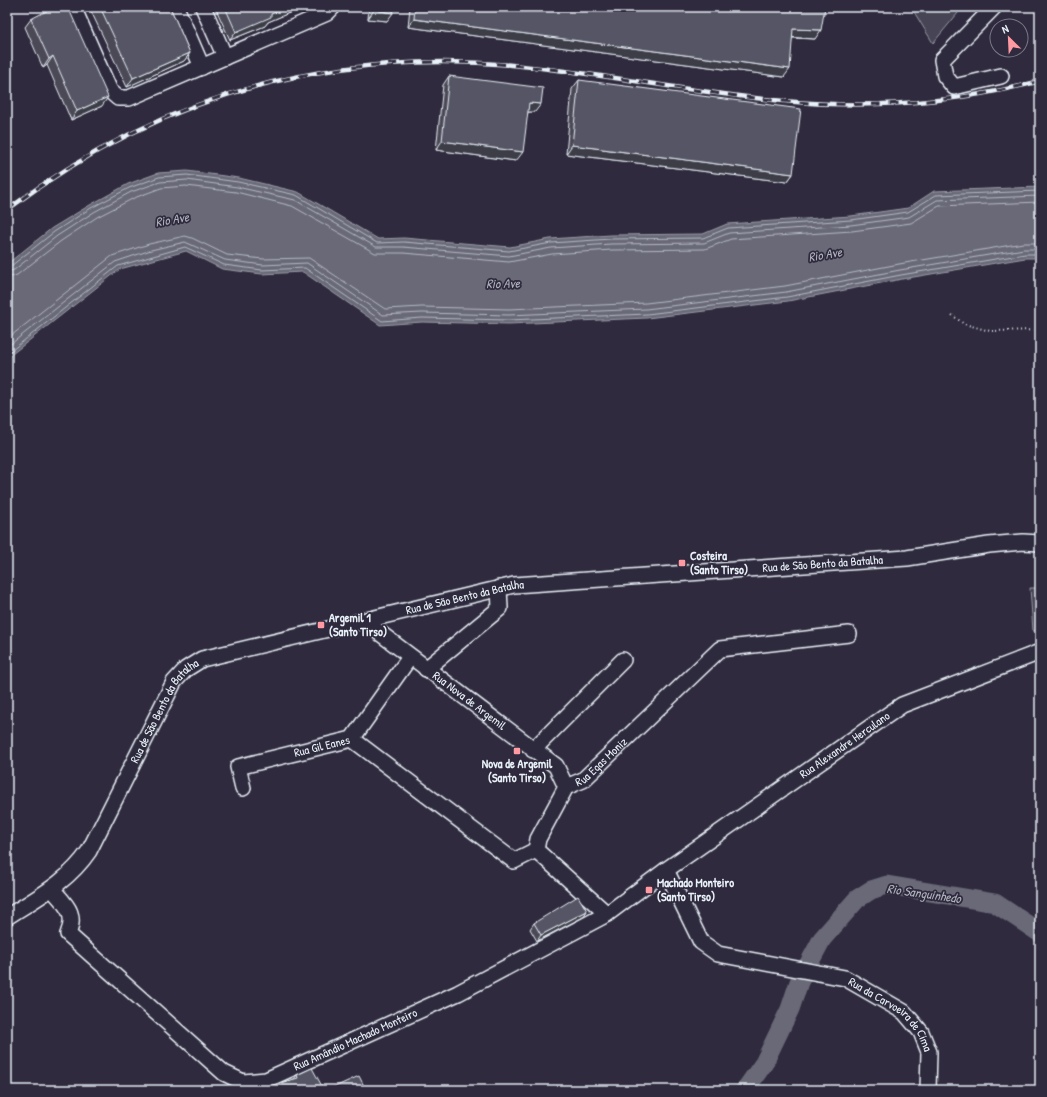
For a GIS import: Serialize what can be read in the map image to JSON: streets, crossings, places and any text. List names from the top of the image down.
{
  "streets": {
    "street": [
      "Rua de São Bento da Batalha",
      "Rua Nova de Argemil",
      "Rua Gil Eanes",
      "Rua Alexandre Herculano",
      "Rua Egas Moniz",
      "Rua da Carvoeira de Cima",
      "Rua Amândio Machado Monteiro"
    ]
  },
  "crossings": [
    ["Rua de São Bento da Batalha", "Rua Nova de Argemil"],
    ["Rua de São Bento da Batalha", "Rua Amândio Machado Monteiro"],
    ["Rua Nova de Argemil", "Rua Gil Eanes"],
    ["Rua Nova de Argemil", "Rua Egas Moniz"],
    ["Rua Alexandre Herculano", "Rua da Carvoeira de Cima"],
    ["Rua Alexandre Herculano", "Rua Amândio Machado Monteiro"],
    ["Rua da Carvoeira de Cima", "Rua Amândio Machado Monteiro"]
  ],
  "water": ["Rio Ave", "Rio Sanguinhedo"],
  "places": {
    "transit": [
      "Costeira (Santo Tirso)",
      "Argemil 1 (Santo Tirso)",
      "Nova de Argemil (Santo Tirso)",
      "Machado Monteiro (Santo Tirso)"
    ]
  },
  "north": "top left"
}
